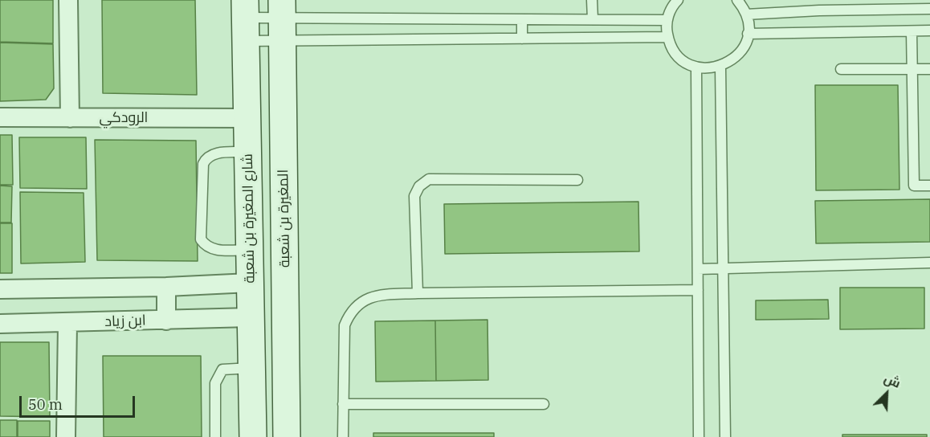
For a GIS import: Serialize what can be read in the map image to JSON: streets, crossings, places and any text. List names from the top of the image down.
{
  "streets": {
    "street": [
      "الرودكي",
      "شارع المغيرة بن شعبة",
      "المغيرة بن شعبة",
      "ابن زياد"
    ]
  },
  "crossings": [
    ["الرودكي", "شارع المغيرة بن شعبة"],
    ["شارع المغيرة بن شعبة", "ابن زياد"]
  ],
  "scale_bar": "50 m",
  "north": "top right"
}
